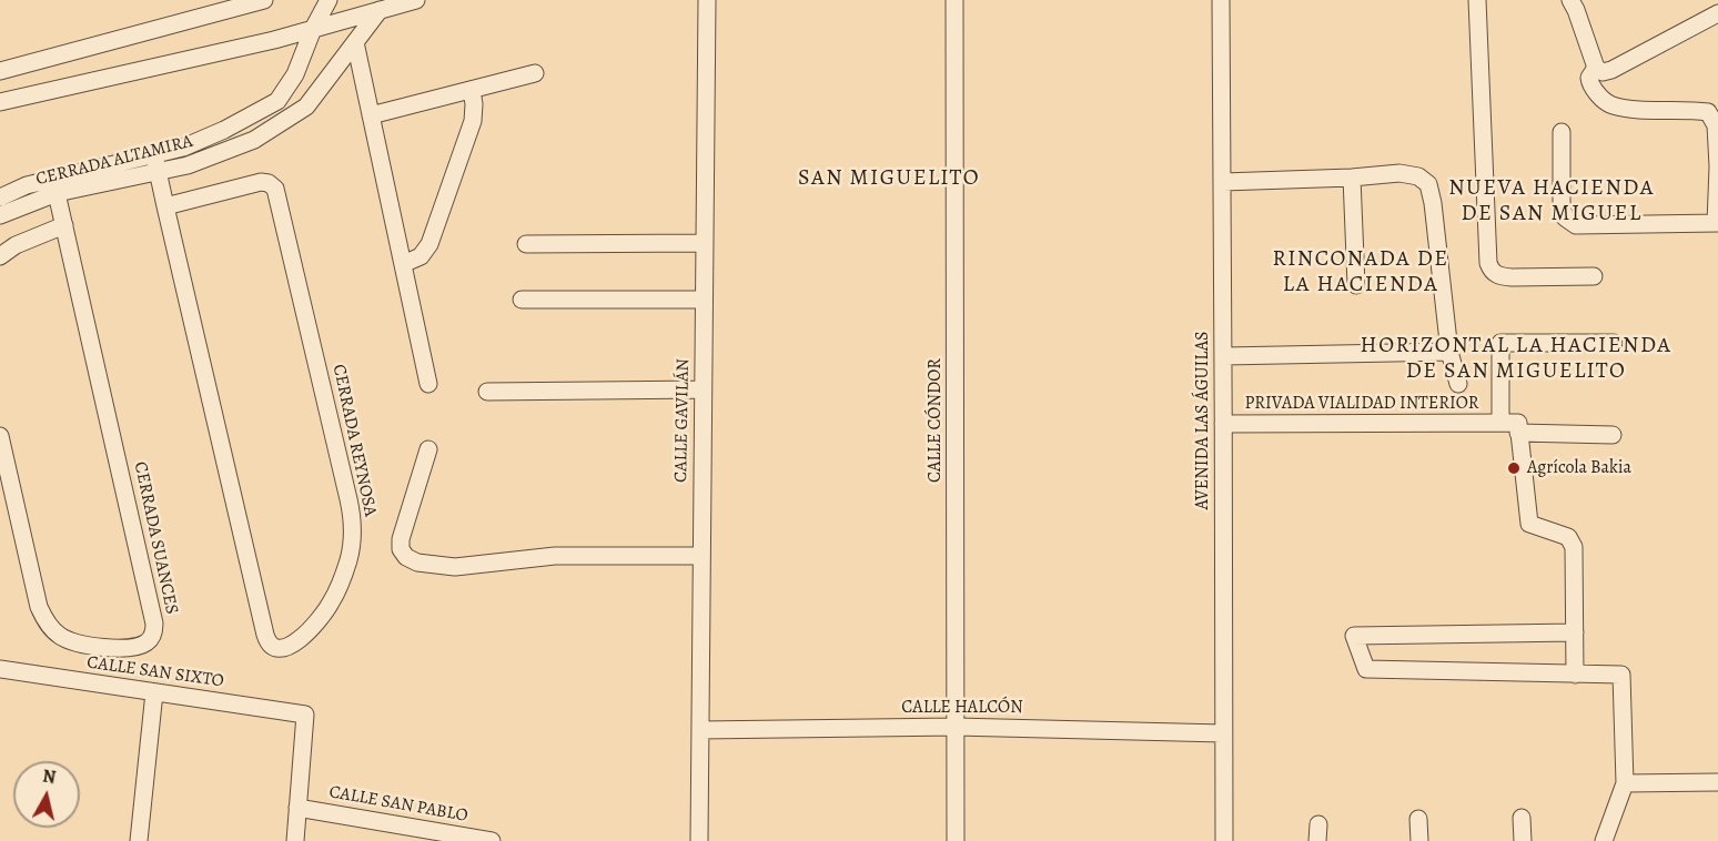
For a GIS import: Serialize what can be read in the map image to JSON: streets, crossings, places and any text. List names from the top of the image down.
{
  "streets": {
    "street": [
      "CERRADA ALTAMIRA",
      "PRIVADA VIALIDAD INTERIOR",
      "CALLE GAVILÁN",
      "CALLE CÓNDOR",
      "AVENIDA LAS ÁGUILAS",
      "CERRADA REYNOSA",
      "CERRADA SUANCES",
      "CALLE SAN SIXTO",
      "CALLE HALCÓN",
      "CALLE SAN PABLO"
    ]
  },
  "crossings": [
    ["CERRADA ALTAMIRA", "CERRADA REYNOSA"],
    ["CERRADA ALTAMIRA", "CERRADA SUANCES"],
    ["PRIVADA VIALIDAD INTERIOR", "AVENIDA LAS ÁGUILAS"],
    ["CALLE GAVILÁN", "CALLE HALCÓN"],
    ["CALLE CÓNDOR", "CALLE HALCÓN"],
    ["AVENIDA LAS ÁGUILAS", "CALLE HALCÓN"],
    ["CALLE SAN SIXTO", "CALLE SAN PABLO"]
  ],
  "districts": [
    "SAN MIGUELITO",
    "NUEVA HACIENDA DE SAN MIGUEL",
    "RINCONADA DE LA HACIENDA",
    "HORIZONTAL LA HACIENDA DE SAN MIGUELITO"
  ],
  "places": ["Agrícola Bakia"],
  "north": "top"
}
